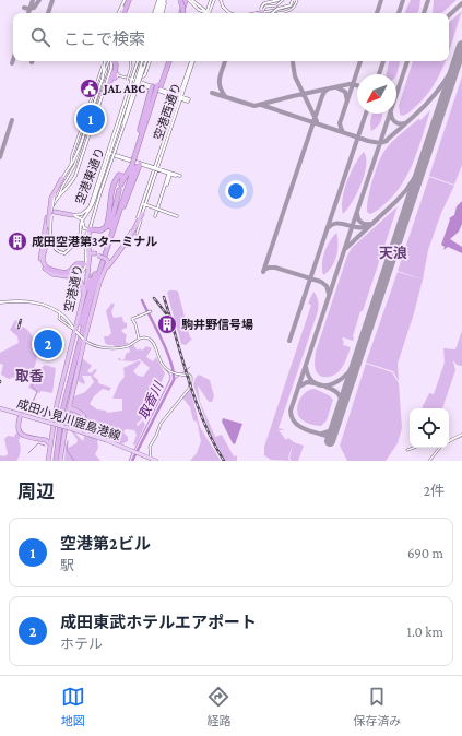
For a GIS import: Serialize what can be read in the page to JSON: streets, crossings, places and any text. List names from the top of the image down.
{
  "streets": {
    "highway": ["空港通り"],
    "main road": ["成田小見川鹿島港線"],
    "street": ["空港西通り", "空港東通り"]
  },
  "districts": ["天浪", "取香"],
  "water": ["取香川"],
  "places": {
    "public building": ["JAL ABC"],
    "building": ["成田空港第3ターミナル", "駒井野信号場"]
  },
  "north": "bottom left",
  "page": {
    "search": "ここで検索",
    "pins": ["1", "2"],
    "heading": ["周辺", "2件"],
    "list": [
      {
        "mark": "1",
        "name": "空港第2ビル",
        "note": "駅",
        "value": "690 m"
      },
      {
        "mark": "2",
        "name": "成田東武ホテルエアポート",
        "note": "ホテル",
        "value": "1.0 km"
      }
    ],
    "nav": ["地図", "経路", "保存済み"]
  }
}
